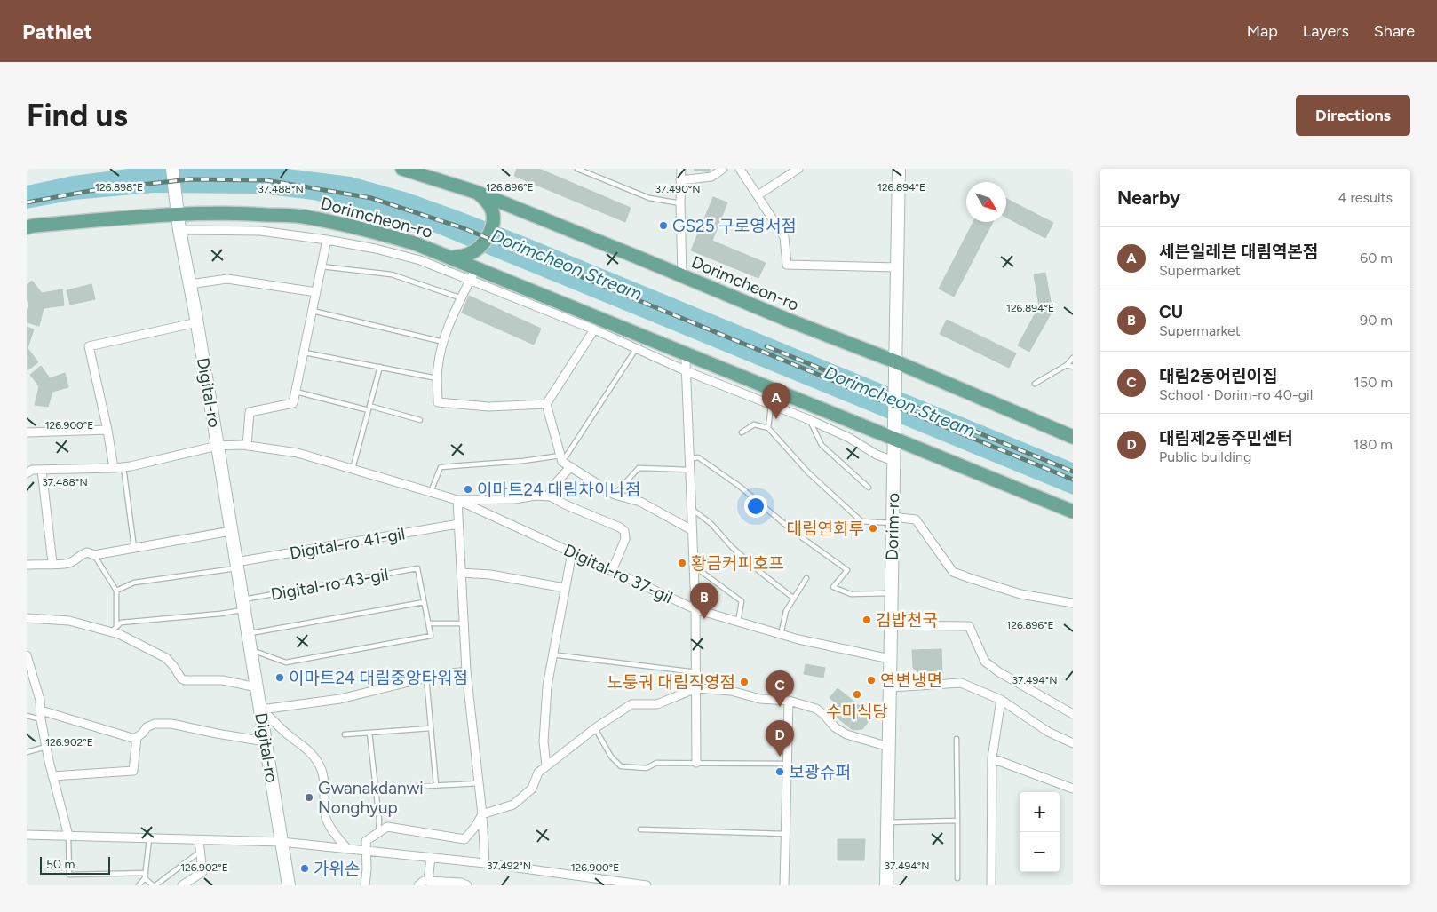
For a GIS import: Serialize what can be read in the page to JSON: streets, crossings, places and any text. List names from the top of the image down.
{
  "streets": {
    "main road": ["Dorimcheon-ro", "Digital-ro", "Dorim-ro"],
    "street": ["Digital-ro 41-gil", "Digital-ro 37-gil"],
    "lane": ["Digital-ro 43-gil"]
  },
  "crossings": [
    ["Dorimcheon-ro", "Digital-ro"],
    ["Dorimcheon-ro", "Dorim-ro"],
    ["Digital-ro", "Digital-ro 41-gil"],
    ["Digital-ro", "Digital-ro 37-gil"],
    ["Digital-ro", "Digital-ro 43-gil"],
    ["Dorim-ro", "Digital-ro 37-gil"]
  ],
  "water": ["Dorimcheon Stream"],
  "places": [
    "GS25 구로영서점",
    "이마트24 대림차이나점",
    "대림연회루",
    "황금커피호프",
    "김밥천국",
    "이마트24 대림중앙타워점",
    "연변냉면",
    "노퉁궈 대림직영점",
    "수미식당",
    "보광슈퍼",
    "Gwanakdanwi Nonghyup",
    "가위손"
  ],
  "scale_bar": "50 m",
  "north": "bottom right",
  "page": {
    "header": "Pathlet",
    "nav": ["Map", "Layers", "Share"],
    "buttons": "Directions",
    "title": "Find us",
    "heading": ["Nearby", "4 results"],
    "list": [
      {
        "mark": "A",
        "name": "세븐일레븐 대림역본점",
        "note": "Supermarket",
        "value": "60 m"
      },
      {
        "mark": "B",
        "name": "CU",
        "note": "Supermarket",
        "value": "90 m"
      },
      {
        "mark": "C",
        "name": "대림2동어린이집",
        "note": "School · Dorim-ro 40-gil",
        "value": "150 m"
      },
      {
        "mark": "D",
        "name": "대림제2동주민센터",
        "note": "Public building",
        "value": "180 m"
      }
    ],
    "pins": [
      "A",
      "B",
      "C",
      "D"
    ],
    "map_buttons": ["+", "−"],
    "scale": "50 m"
  },
  "coordinates": [
    "126.898°E",
    "126.896°E",
    "126.894°E",
    "37.488°N",
    "37.490°N",
    "126.900°E",
    "37.494°N",
    "126.902°E",
    "37.492°N"
  ]
}
